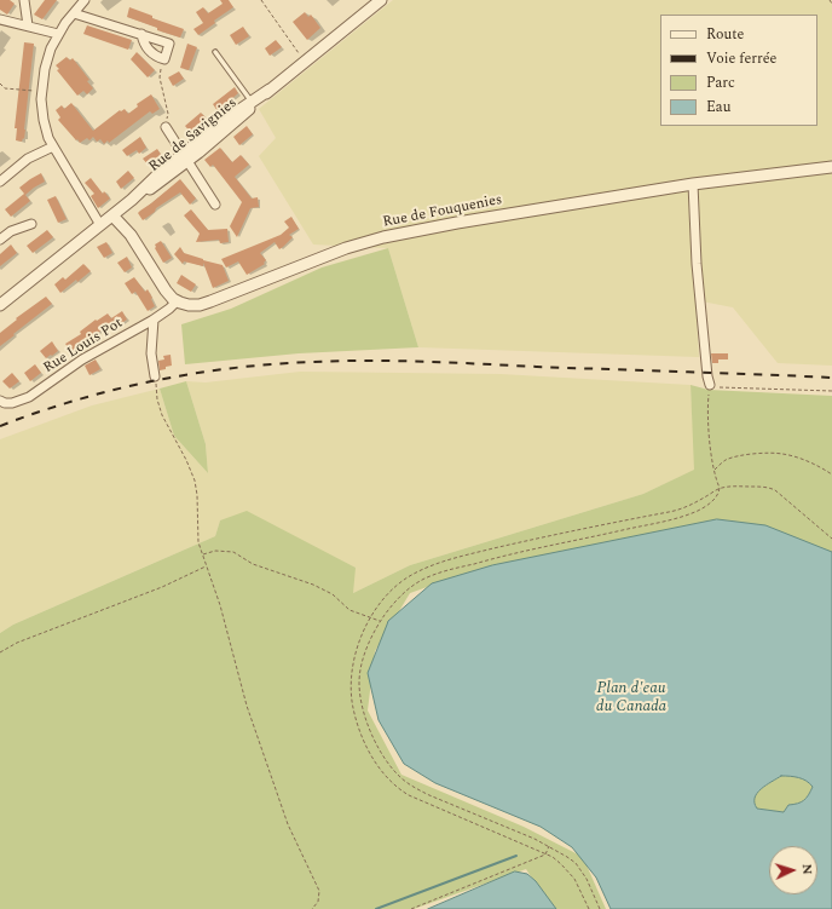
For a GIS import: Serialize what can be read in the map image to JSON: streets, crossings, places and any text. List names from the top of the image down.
{
  "streets": {
    "street": ["Rue de Savignies", "Rue de Fouquenies", "Rue Louis Pot"]
  },
  "crossings": [
    ["Rue de Fouquenies", "Rue Louis Pot"]
  ],
  "water": ["Plan d'eau du Canada"],
  "legend": [
    "Route",
    "Voie ferrée",
    "Parc",
    "Eau"
  ],
  "north": "right"
}
